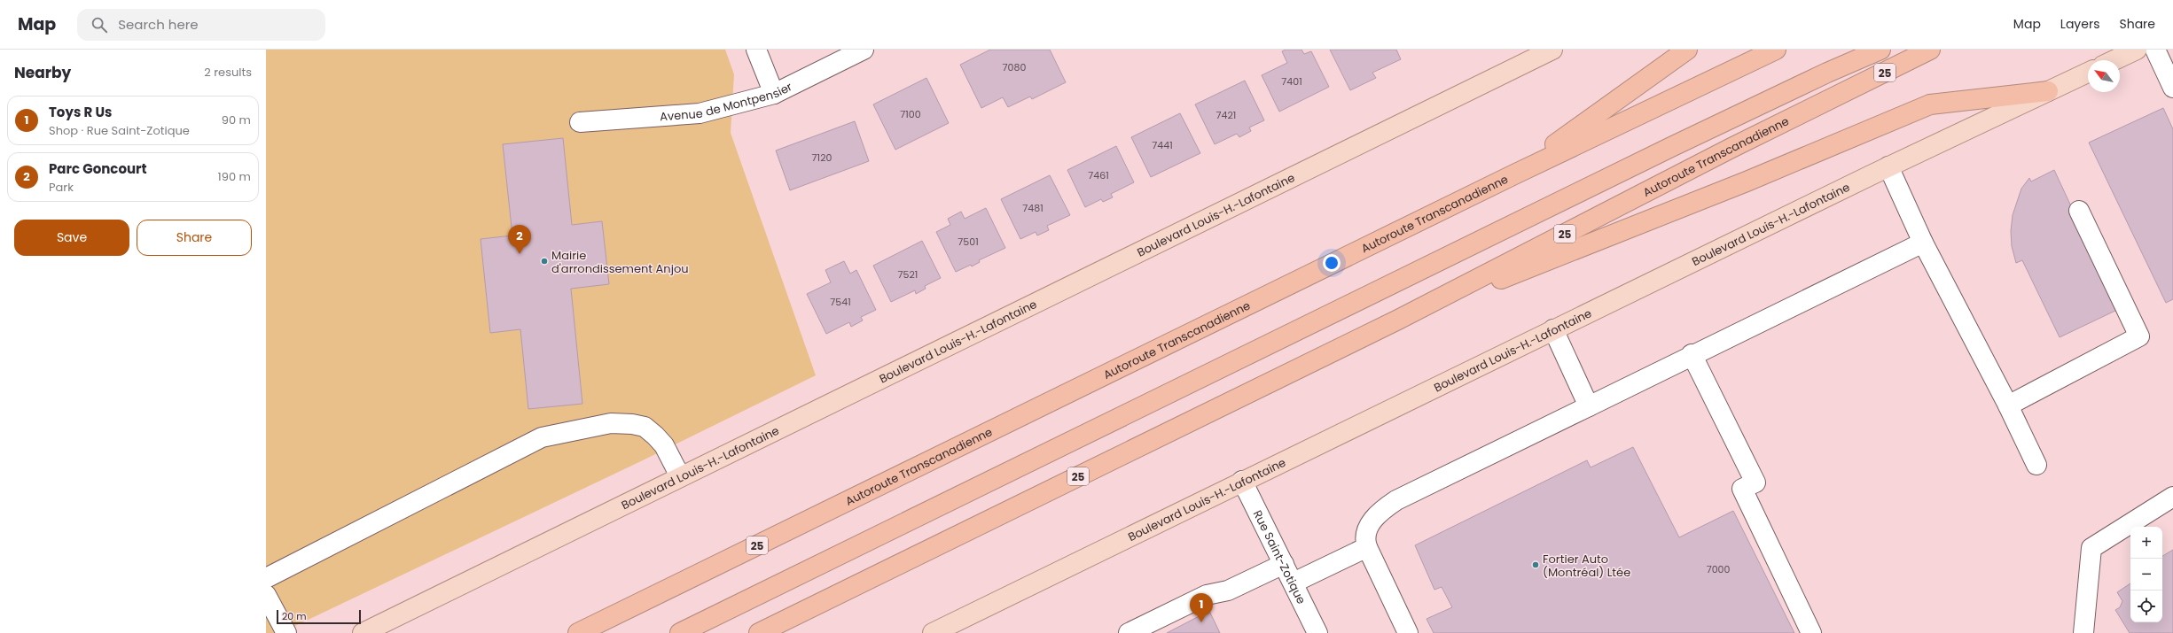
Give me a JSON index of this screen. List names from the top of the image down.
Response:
{
  "streets": {
    "highway": ["25", "Autoroute Transcanadienne"],
    "main road": ["Boulevard Louis-H.-Lafontaine"],
    "street": ["Avenue de Montpensier", "Rue Saint-Zotique"]
  },
  "crossings": [
    ["Boulevard Louis-H.-Lafontaine", "Rue Saint-Zotique"]
  ],
  "places": ["Mairie d'arrondissement Anjou", "Fortier Auto (Montréal) Ltée"],
  "house_numbers": [
    "7080",
    "7401",
    "7100",
    "7421",
    "7441",
    "7120",
    "7461",
    "7481",
    "7501",
    "7521",
    "7541",
    "7000"
  ],
  "scale_bar": "20 m",
  "north": "top left",
  "page": {
    "header": "Map",
    "search": "Search here",
    "nav": ["Map", "Layers", "Share"],
    "heading": ["Nearby", "2 results"],
    "list": [
      {
        "mark": "1",
        "name": "Toys R Us",
        "note": "Shop · Rue Saint-Zotique",
        "value": "90 m"
      },
      {
        "mark": "2",
        "name": "Parc Goncourt",
        "note": "Park",
        "value": "190 m"
      }
    ],
    "buttons": ["Save", "Share"],
    "pins": ["2", "1"],
    "map_buttons": ["+", "−"],
    "scale": "20 m"
  }
}
